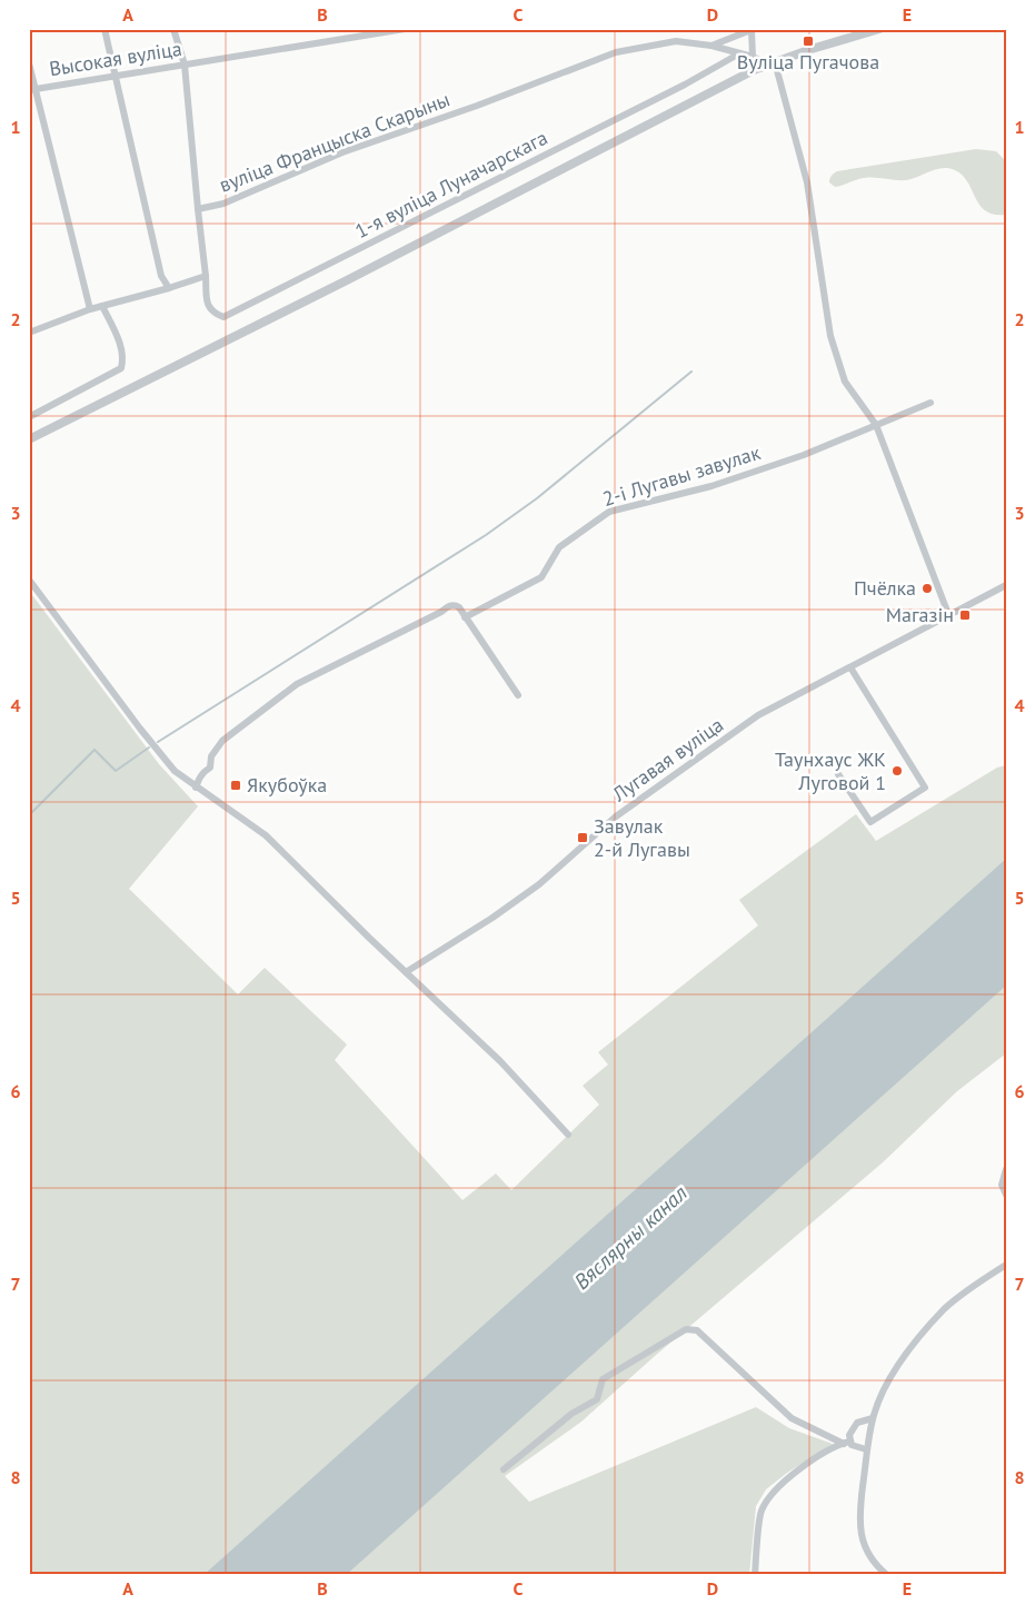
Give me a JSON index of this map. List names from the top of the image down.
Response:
{
  "streets": {
    "street": [
      "Высокая вуліца",
      "вуліца Францыска Скарыны",
      "1-я вуліца Луначарскага",
      "2-і Лугавы завулак",
      "Лугавая вуліца"
    ]
  },
  "crossings": [
    ["вуліца Францыска Скарыны", "1-я вуліца Луначарскага"]
  ],
  "water": ["Вяслярны канал"],
  "places": {
    "transit": [
      "Вуліца Пугачова",
      "Магазін",
      "Якубоўка",
      "Завулак 2-й Лугавы"
    ],
    "other": ["Пчёлка", "Таунхаус ЖК Луговой 1"]
  },
  "grid": {
    "columns": [
      "A",
      "B",
      "C",
      "D",
      "E"
    ],
    "rows": [
      "1",
      "2",
      "3",
      "4",
      "5",
      "6",
      "7",
      "8"
    ]
  }
}
